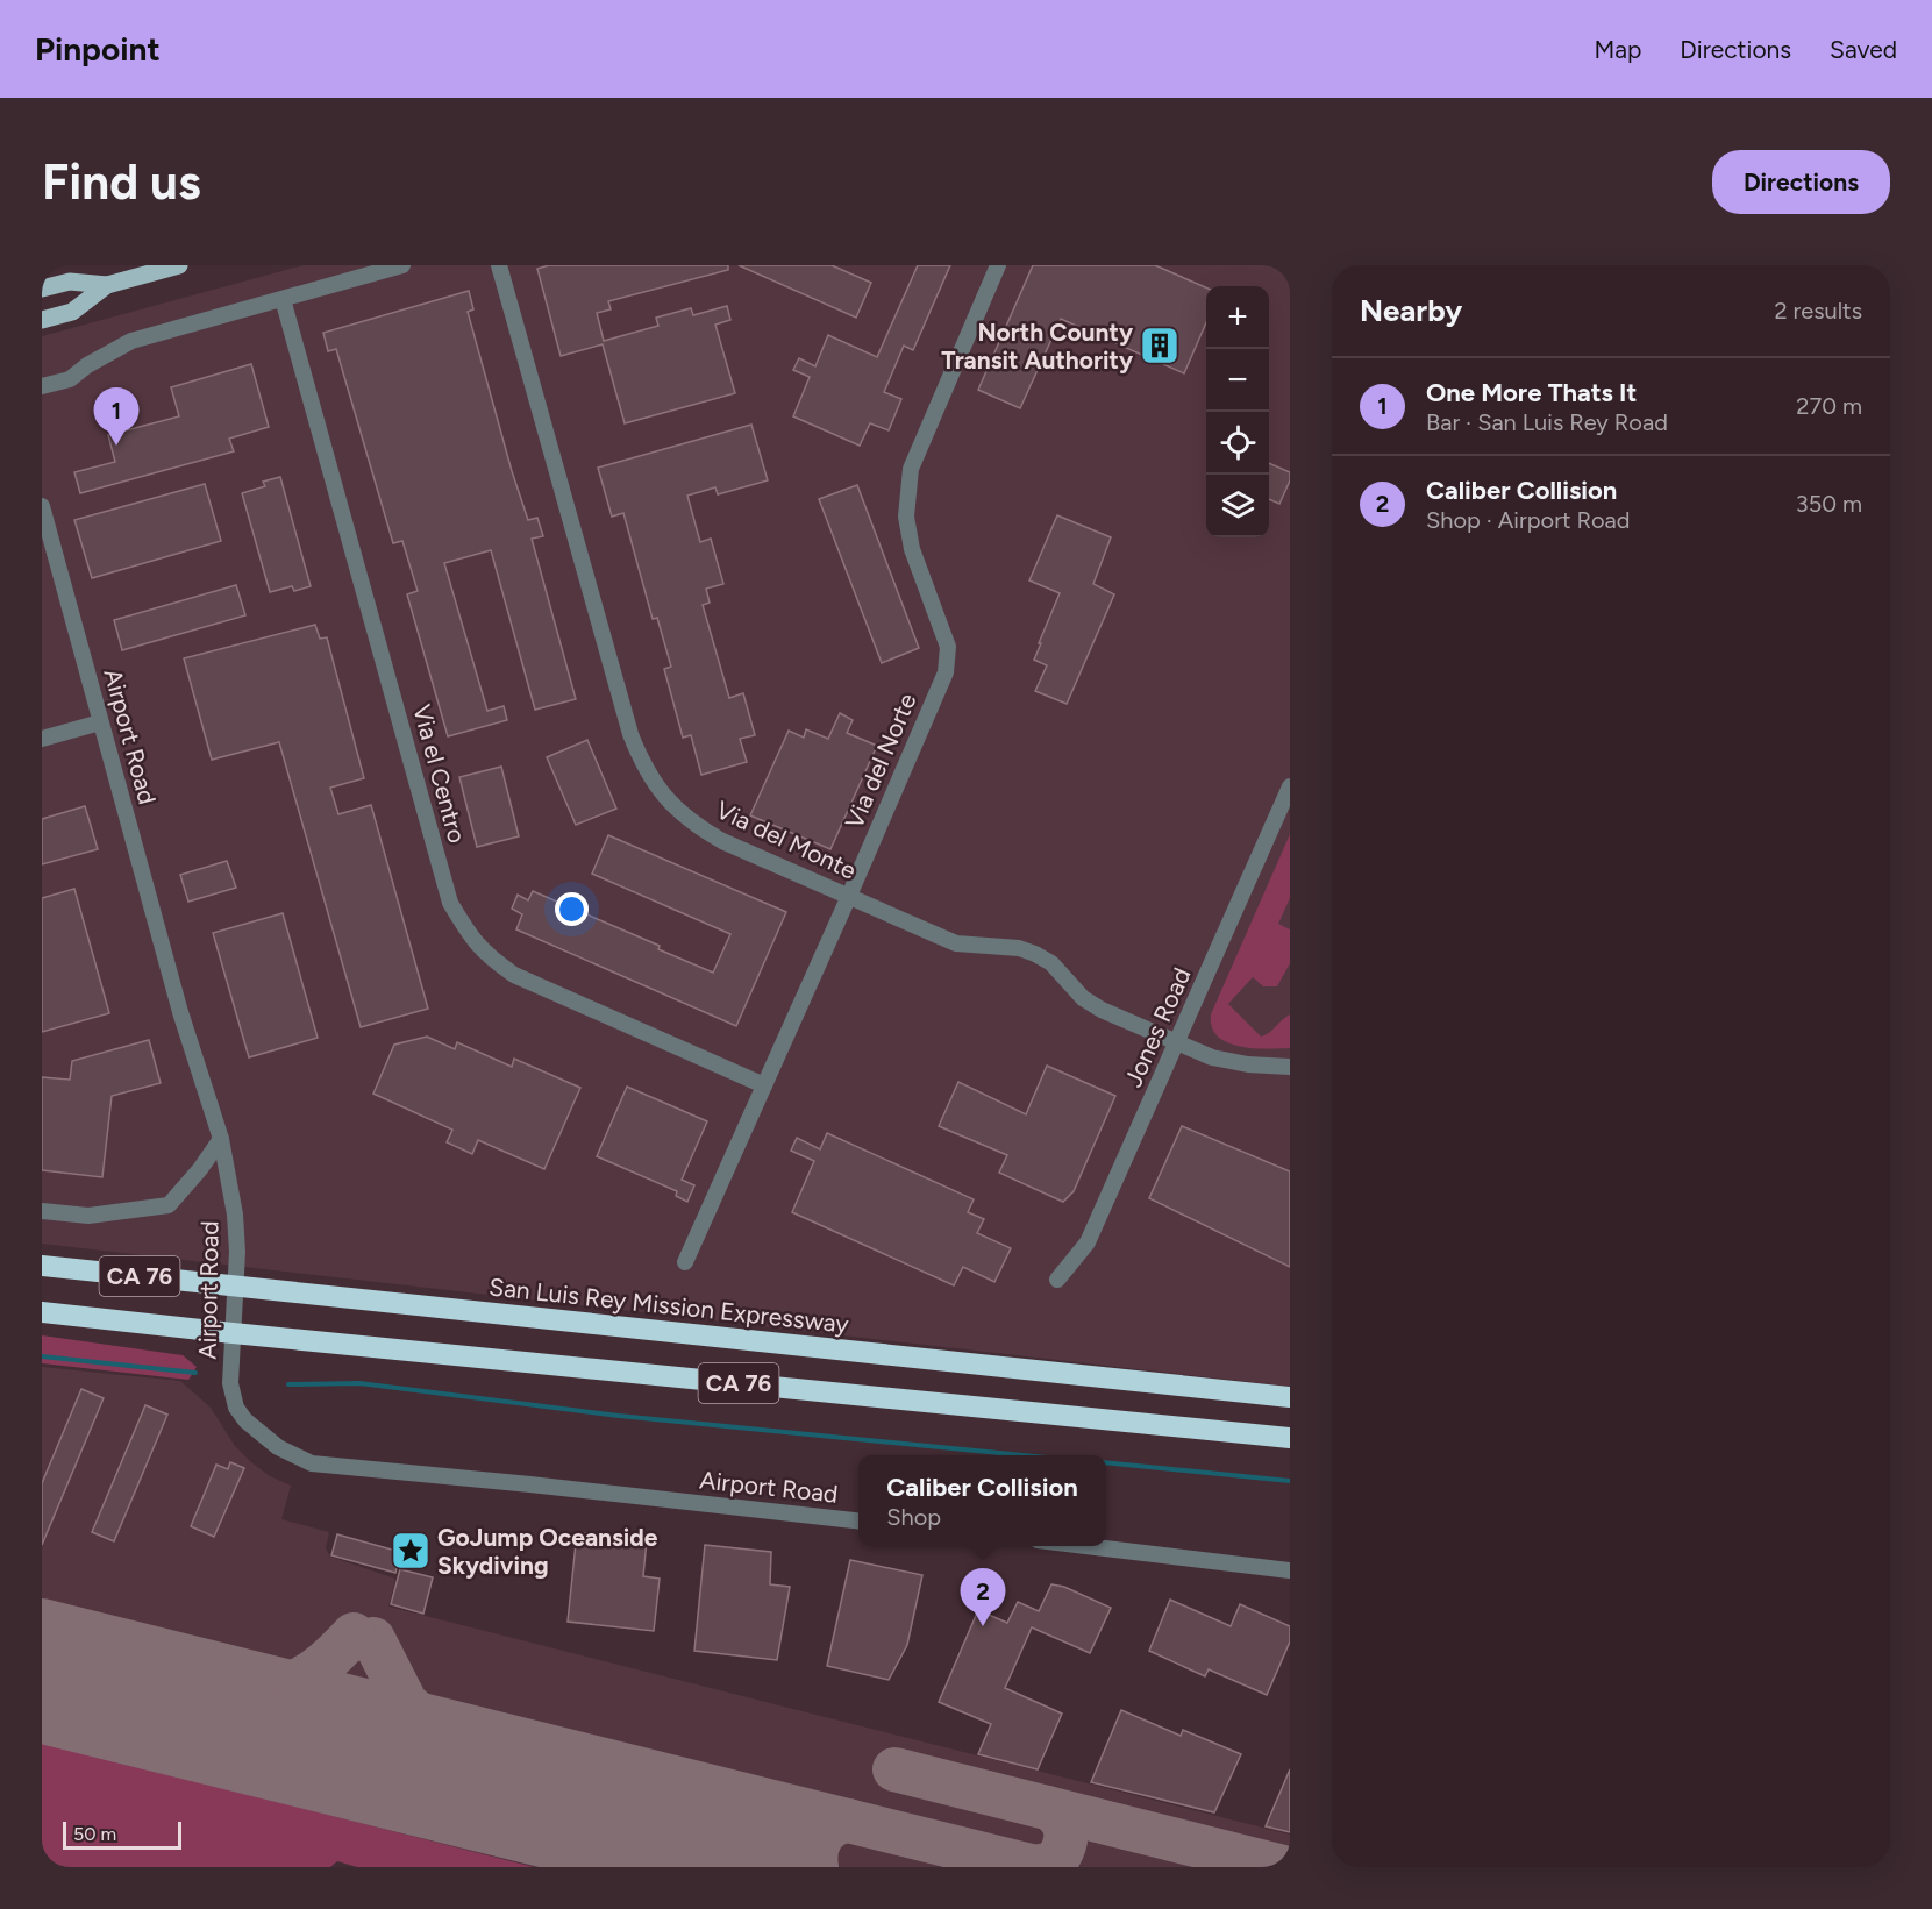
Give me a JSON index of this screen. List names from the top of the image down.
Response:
{
  "streets": {
    "highway": ["CA 76", "San Luis Rey Mission Expressway"],
    "street": [
      "Airport Road",
      "Via del Norte",
      "Via el Centro",
      "Via del Monte",
      "Jones Road"
    ]
  },
  "crossings": [
    ["Airport Road", "CA 76"],
    ["Airport Road", "San Luis Rey Mission Expressway"],
    ["Via del Norte", "Via el Centro"],
    ["Via del Norte", "Via del Monte"],
    ["Via del Monte", "Jones Road"]
  ],
  "places": {
    "building": ["North County Transit Authority"],
    "place": ["GoJump Oceanside Skydiving"]
  },
  "scale_bar": "50 m",
  "page": {
    "header": "Pinpoint",
    "nav": ["Map", "Directions", "Saved"],
    "buttons": "Directions",
    "title": "Find us",
    "heading": ["Nearby", "2 results"],
    "map_buttons": ["+", "−"],
    "list": [
      {
        "mark": "1",
        "name": "One More Thats It",
        "note": "Bar · San Luis Rey Road",
        "value": "270 m"
      },
      {
        "mark": "2",
        "name": "Caliber Collision",
        "note": "Shop · Airport Road",
        "value": "350 m"
      }
    ],
    "pins": ["1", "2"],
    "popup": ["Caliber Collision", "Shop"],
    "scale": "50 m"
  }
}
